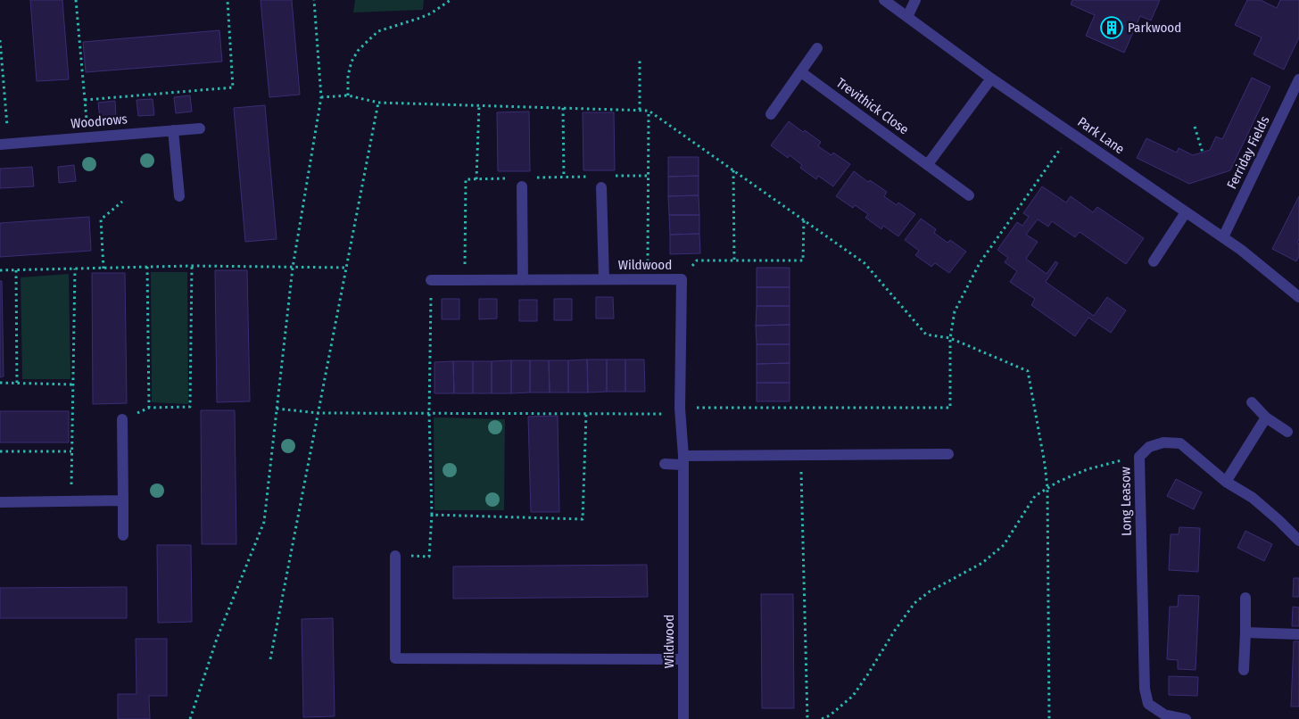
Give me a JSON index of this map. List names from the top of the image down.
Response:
{
  "streets": {
    "street": [
      "Trevithick Close",
      "Woodrows",
      "Park Lane",
      "Ferriday Fields",
      "Wildwood",
      "Long Leasow"
    ]
  },
  "crossings": [
    ["Park Lane", "Ferriday Fields"]
  ],
  "places": {
    "building": ["Parkwood"]
  }
}
